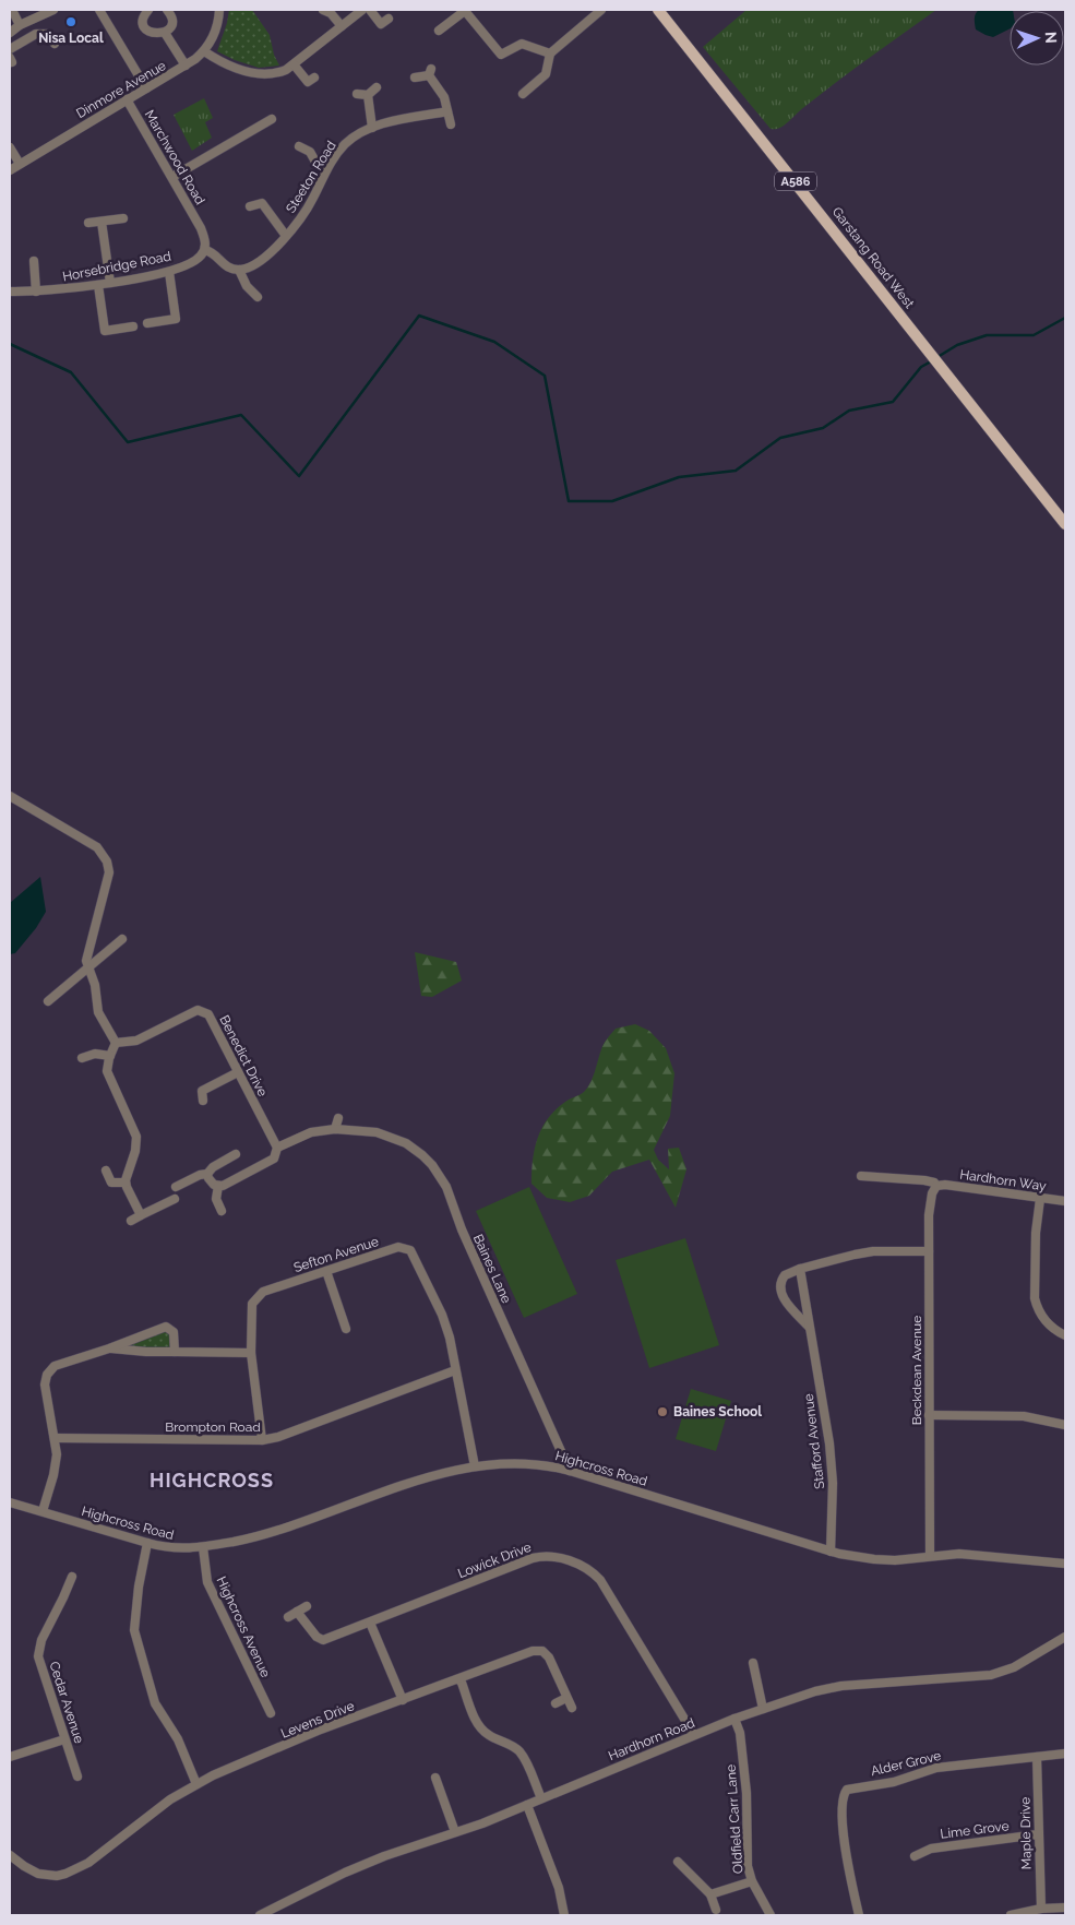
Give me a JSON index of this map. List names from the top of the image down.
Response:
{
  "streets": {
    "main road": ["A586", "Garstang Road West"],
    "street": [
      "Dinmore Avenue",
      "Marchwood Road",
      "Steeton Road",
      "Horsebridge Road",
      "Benedict Drive",
      "Hardhorn Way",
      "Sefton Avenue",
      "Baines Lane",
      "Beckdean Avenue",
      "Brompton Road",
      "Stafford Avenue",
      "Highcross Road",
      "Lowick Drive",
      "Highcross Avenue",
      "Cedar Avenue",
      "Levens Drive",
      "Hardhorn Road",
      "Alder Grove",
      "Oldfield Carr Lane",
      "Lime Grove",
      "Maple Drive"
    ]
  },
  "crossings": [
    ["Dinmore Avenue", "Marchwood Road"],
    ["Marchwood Road", "Horsebridge Road"],
    ["Benedict Drive", "Baines Lane"],
    ["Hardhorn Way", "Beckdean Avenue"],
    ["Sefton Avenue", "Brompton Road"],
    ["Sefton Avenue", "Highcross Road"],
    ["Baines Lane", "Highcross Road"],
    ["Beckdean Avenue", "Highcross Road"],
    ["Stafford Avenue", "Highcross Road"],
    ["Highcross Road", "Highcross Avenue"],
    ["Lowick Drive", "Hardhorn Road"],
    ["Hardhorn Road", "Oldfield Carr Lane"],
    ["Alder Grove", "Maple Drive"],
    ["Lime Grove", "Maple Drive"]
  ],
  "districts": ["HIGHCROSS"],
  "places": ["Nisa Local", "Baines School"],
  "north": "right"
}
